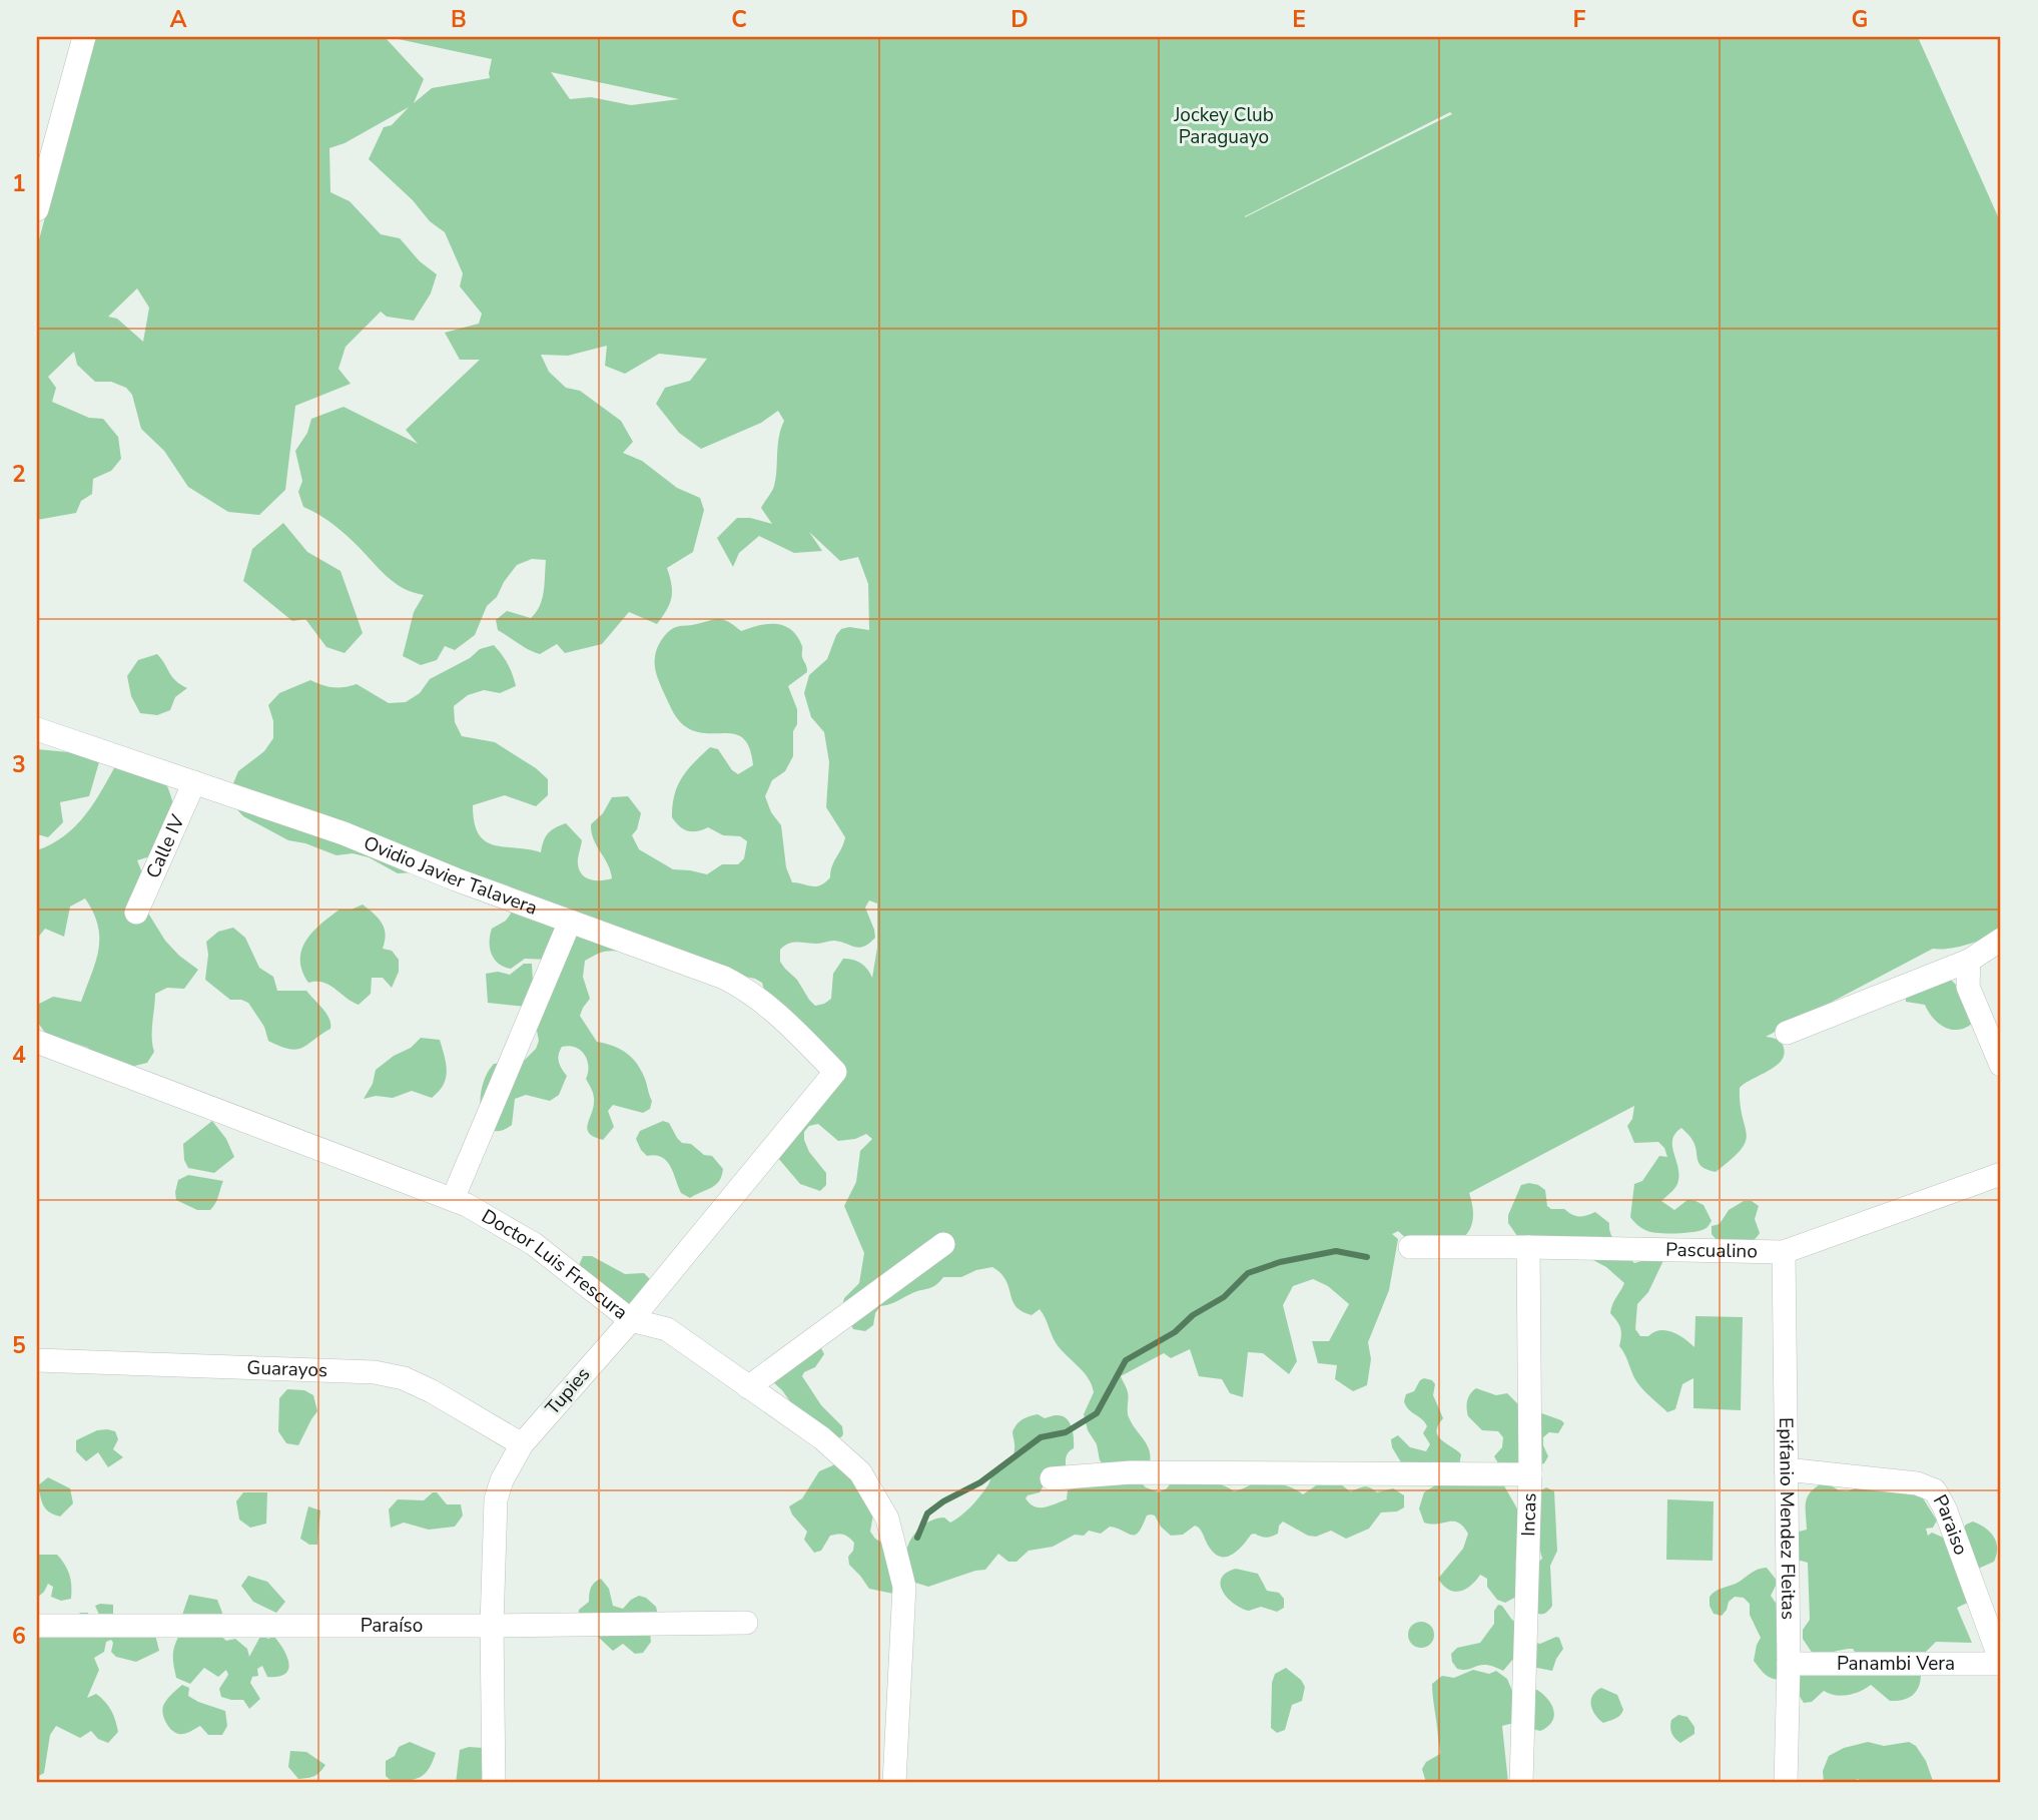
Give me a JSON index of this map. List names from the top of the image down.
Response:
{
  "streets": {
    "street": [
      "Calle IV",
      "Ovidio Javier Talavera",
      "Pascualino",
      "Doctor Luis Frescura",
      "Guarayos",
      "Tupies",
      "Incas",
      "Epifanio Mendez Fleitas",
      "Paraiso",
      "Paraíso",
      "Panambi Vera"
    ]
  },
  "crossings": [
    ["Calle IV", "Ovidio Javier Talavera"],
    ["Ovidio Javier Talavera", "Tupies"],
    ["Pascualino", "Incas"],
    ["Pascualino", "Epifanio Mendez Fleitas"],
    ["Doctor Luis Frescura", "Tupies"],
    ["Guarayos", "Tupies"],
    ["Tupies", "Paraíso"],
    ["Epifanio Mendez Fleitas", "Paraiso"],
    ["Epifanio Mendez Fleitas", "Panambi Vera"],
    ["Paraiso", "Panambi Vera"]
  ],
  "parks": ["Jockey Club Paraguayo"],
  "grid": {
    "columns": [
      "A",
      "B",
      "C",
      "D",
      "E",
      "F",
      "G"
    ],
    "rows": [
      "1",
      "2",
      "3",
      "4",
      "5",
      "6"
    ]
  }
}
